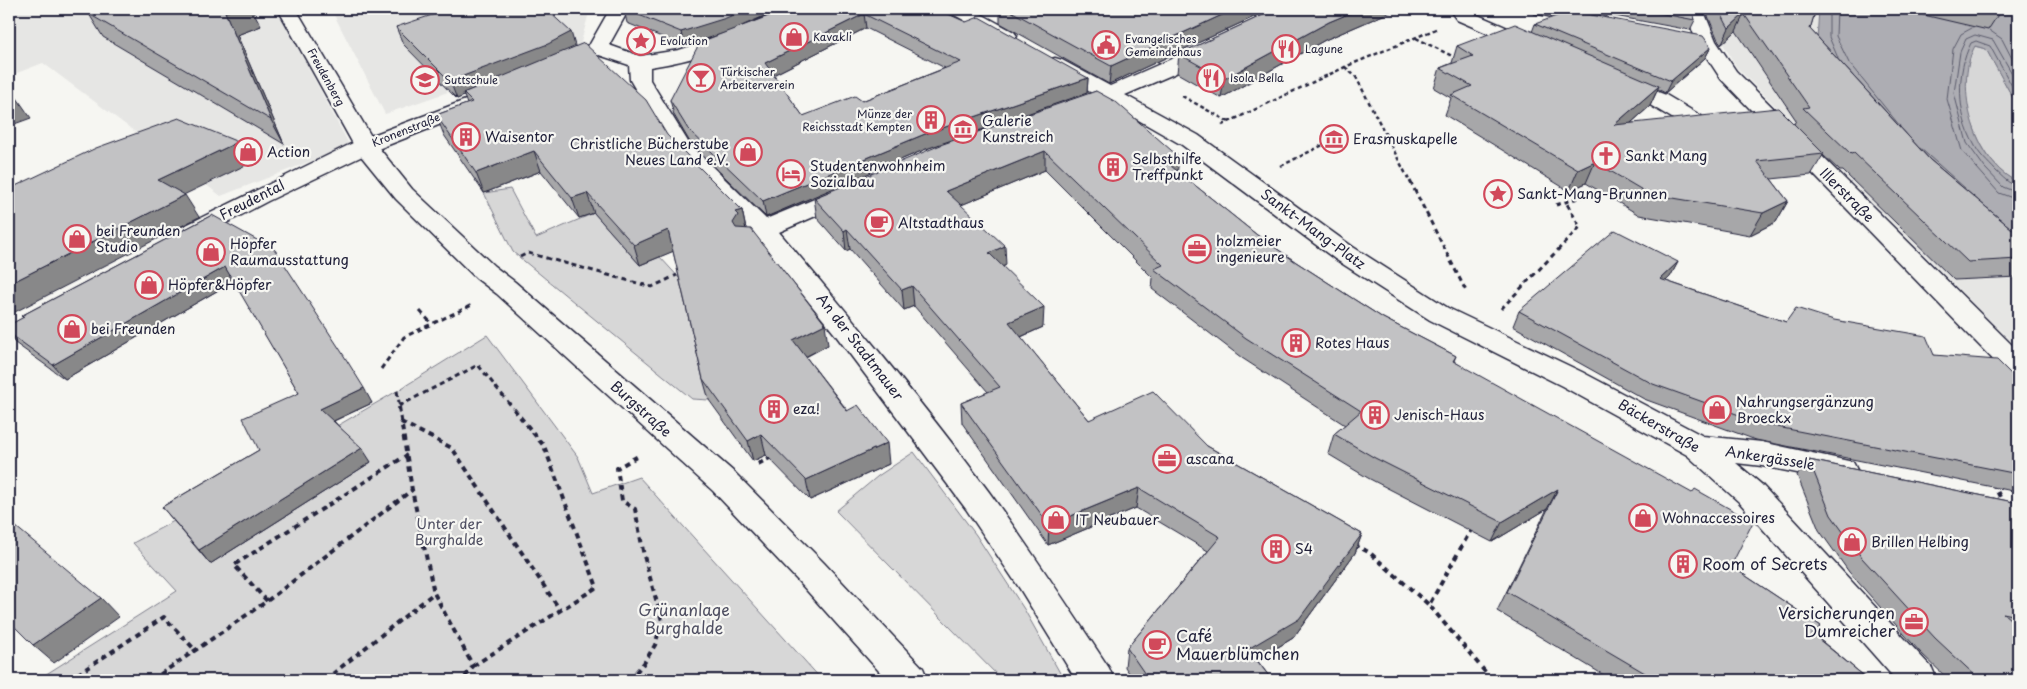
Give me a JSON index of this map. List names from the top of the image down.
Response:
{
  "streets": {
    "street": [
      "Freudenberg",
      "Kronenstraße",
      "Illerstraße",
      "Freudental",
      "Sankt-Mang-Platz",
      "An der Stadtmauer",
      "Burgstraße",
      "Bäckerstraße",
      "Ankergässele"
    ]
  },
  "crossings": [
    ["Freudenberg", "Kronenstraße"],
    ["Freudenberg", "Freudental"],
    ["Freudenberg", "Burgstraße"],
    ["Kronenstraße", "Freudental"],
    ["Kronenstraße", "Burgstraße"],
    ["Freudental", "Burgstraße"],
    ["Sankt-Mang-Platz", "Bäckerstraße"],
    ["Bäckerstraße", "Ankergässele"]
  ],
  "parks": ["Unter der Burghalde", "Grünanlage Burghalde"],
  "places": {
    "shop": [
      "Kavakli",
      "Action",
      "Christliche Bücherstube Neues Land e.V.",
      "bei Freunden Studio",
      "Höpfer Raumausstattung",
      "Höpfer&Höpfer",
      "bei Freunden",
      "Nahrungsergänzung Broeckx",
      "Wohnaccessoires",
      "IT Neubauer",
      "Brillen Helbing"
    ],
    "place": ["Evolution", "Sankt-Mang-Brunnen"],
    "public building": ["Evangelisches Gemeindehaus"],
    "restaurant": ["Lagune", "Isola Bella"],
    "bar": ["Türkischer Arbeiterverein"],
    "school or university": ["Suttschule"],
    "building": [
      "Münze der Reichsstadt Kempten",
      "Waisentor",
      "Selbsthilfe Treffpunkt",
      "Rotes Haus",
      "eza!",
      "Jenisch-Haus",
      "S4",
      "Room of Secrets"
    ],
    "museum": ["Galerie Kunstreich", "Erasmuskapelle"],
    "church": ["Sankt Mang"],
    "hotel": ["Studentenwohnheim Sozialbau"],
    "cafe": ["Altstadthaus", "Café Mauerblümchen"],
    "office": ["holzmeier ingenieure", "ascana", "Versicherungen Dumreicher"]
  }
}
